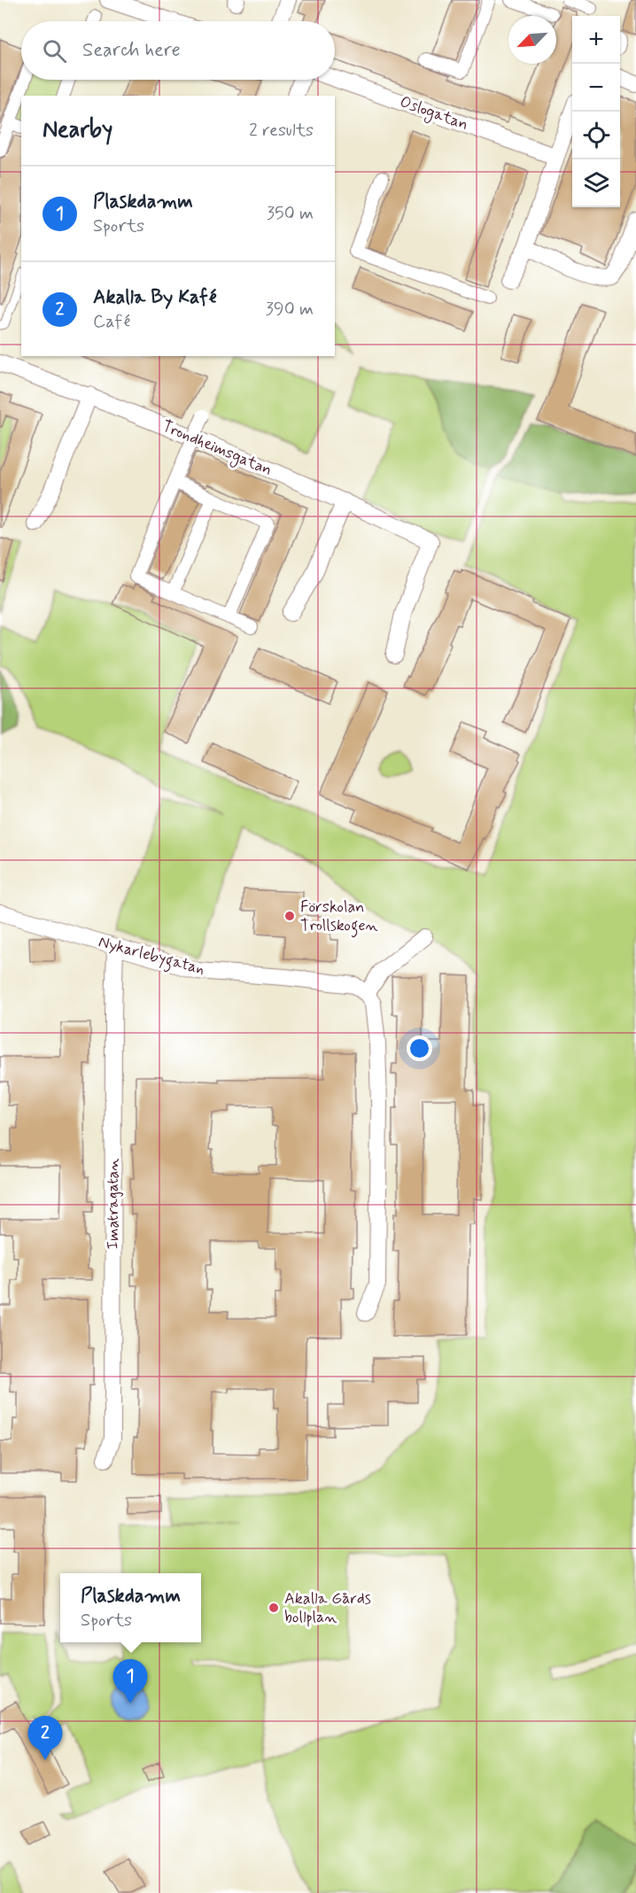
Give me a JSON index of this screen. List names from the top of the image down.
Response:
{
  "streets": {
    "street": [
      "Oslogatan",
      "Trondheimsgatan",
      "Nykarlebygatan",
      "Imatragatan"
    ]
  },
  "crossings": [
    ["Nykarlebygatan", "Imatragatan"]
  ],
  "places": ["Förskolan Trollskogen", "Akalla Gårds bollplan"],
  "north": "bottom left",
  "page": {
    "map_buttons": ["+", "−"],
    "search": "Search here",
    "heading": ["Nearby", "2 results"],
    "list": [
      {
        "mark": "1",
        "name": "Plaskdamm",
        "note": "Sports",
        "value": "350 m"
      },
      {
        "mark": "2",
        "name": "Akalla By Kafé",
        "note": "Café",
        "value": "390 m"
      }
    ],
    "popup": ["Plaskdamm", "Sports"],
    "pins": ["1", "2"]
  }
}
